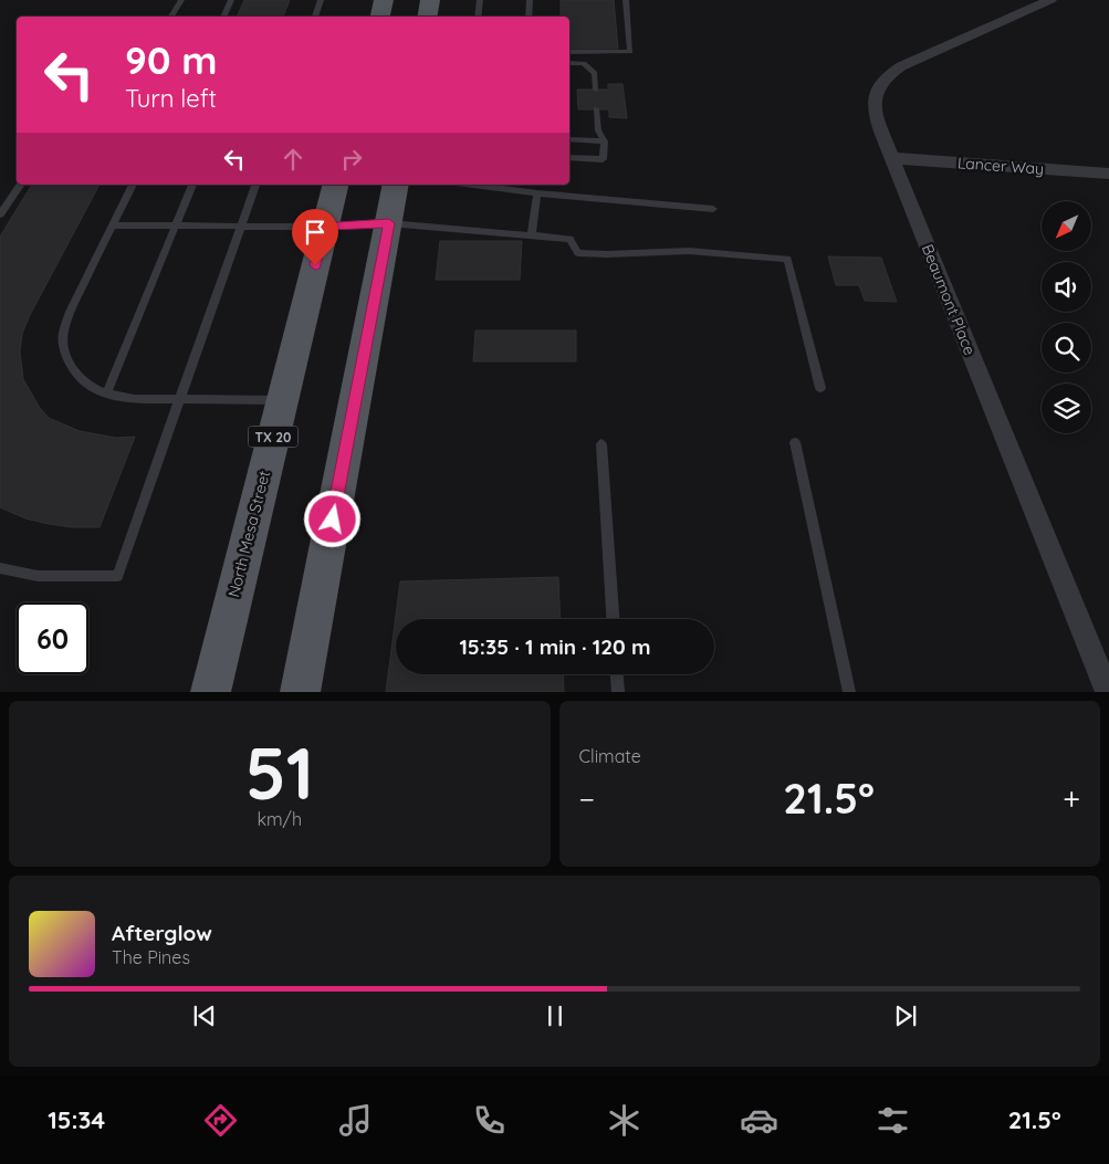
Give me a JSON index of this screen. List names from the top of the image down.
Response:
{
  "streets": {
    "main road": ["TX 20", "North Mesa Street"],
    "street": ["Lancer Way", "Beaumont Place"]
  },
  "crossings": [
    ["Lancer Way", "Beaumont Place"]
  ],
  "north": "bottom left",
  "page": {
    "turn": ["90 m", "Turn left"],
    "limit": "60",
    "trip": "15:35 · 1 min · 120 m",
    "tile": [
      ["51", "km/h"],
      "Climate"
    ],
    "heat": ["−", "21.5°", "+"],
    "song": ["Afterglow", "The Pines"],
    "tabs": ["15:34", "21.5°"]
  }
}
